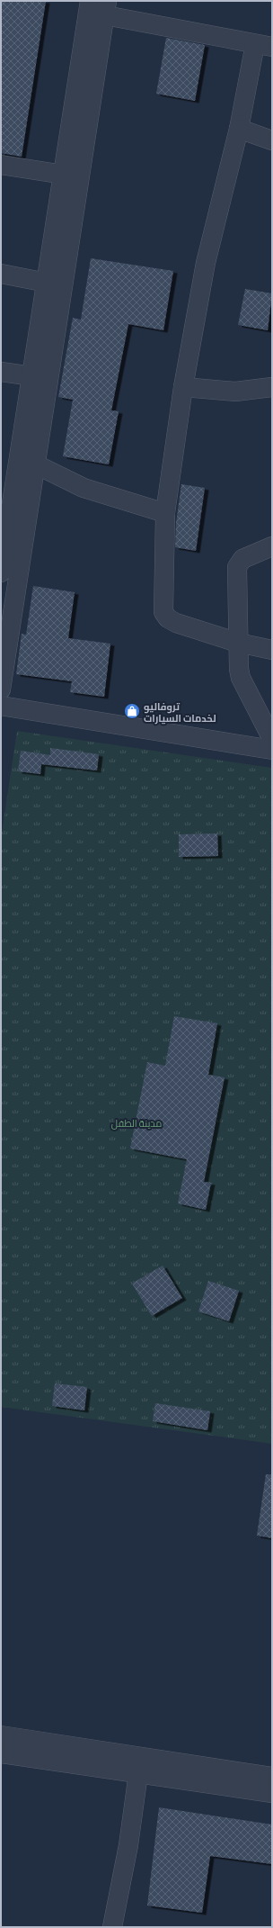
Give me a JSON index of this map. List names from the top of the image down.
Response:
{
  "parks": ["مدينة الطفل"],
  "places": {
    "shop": ["تروفاليو لخدمات السيارات"]
  }
}
